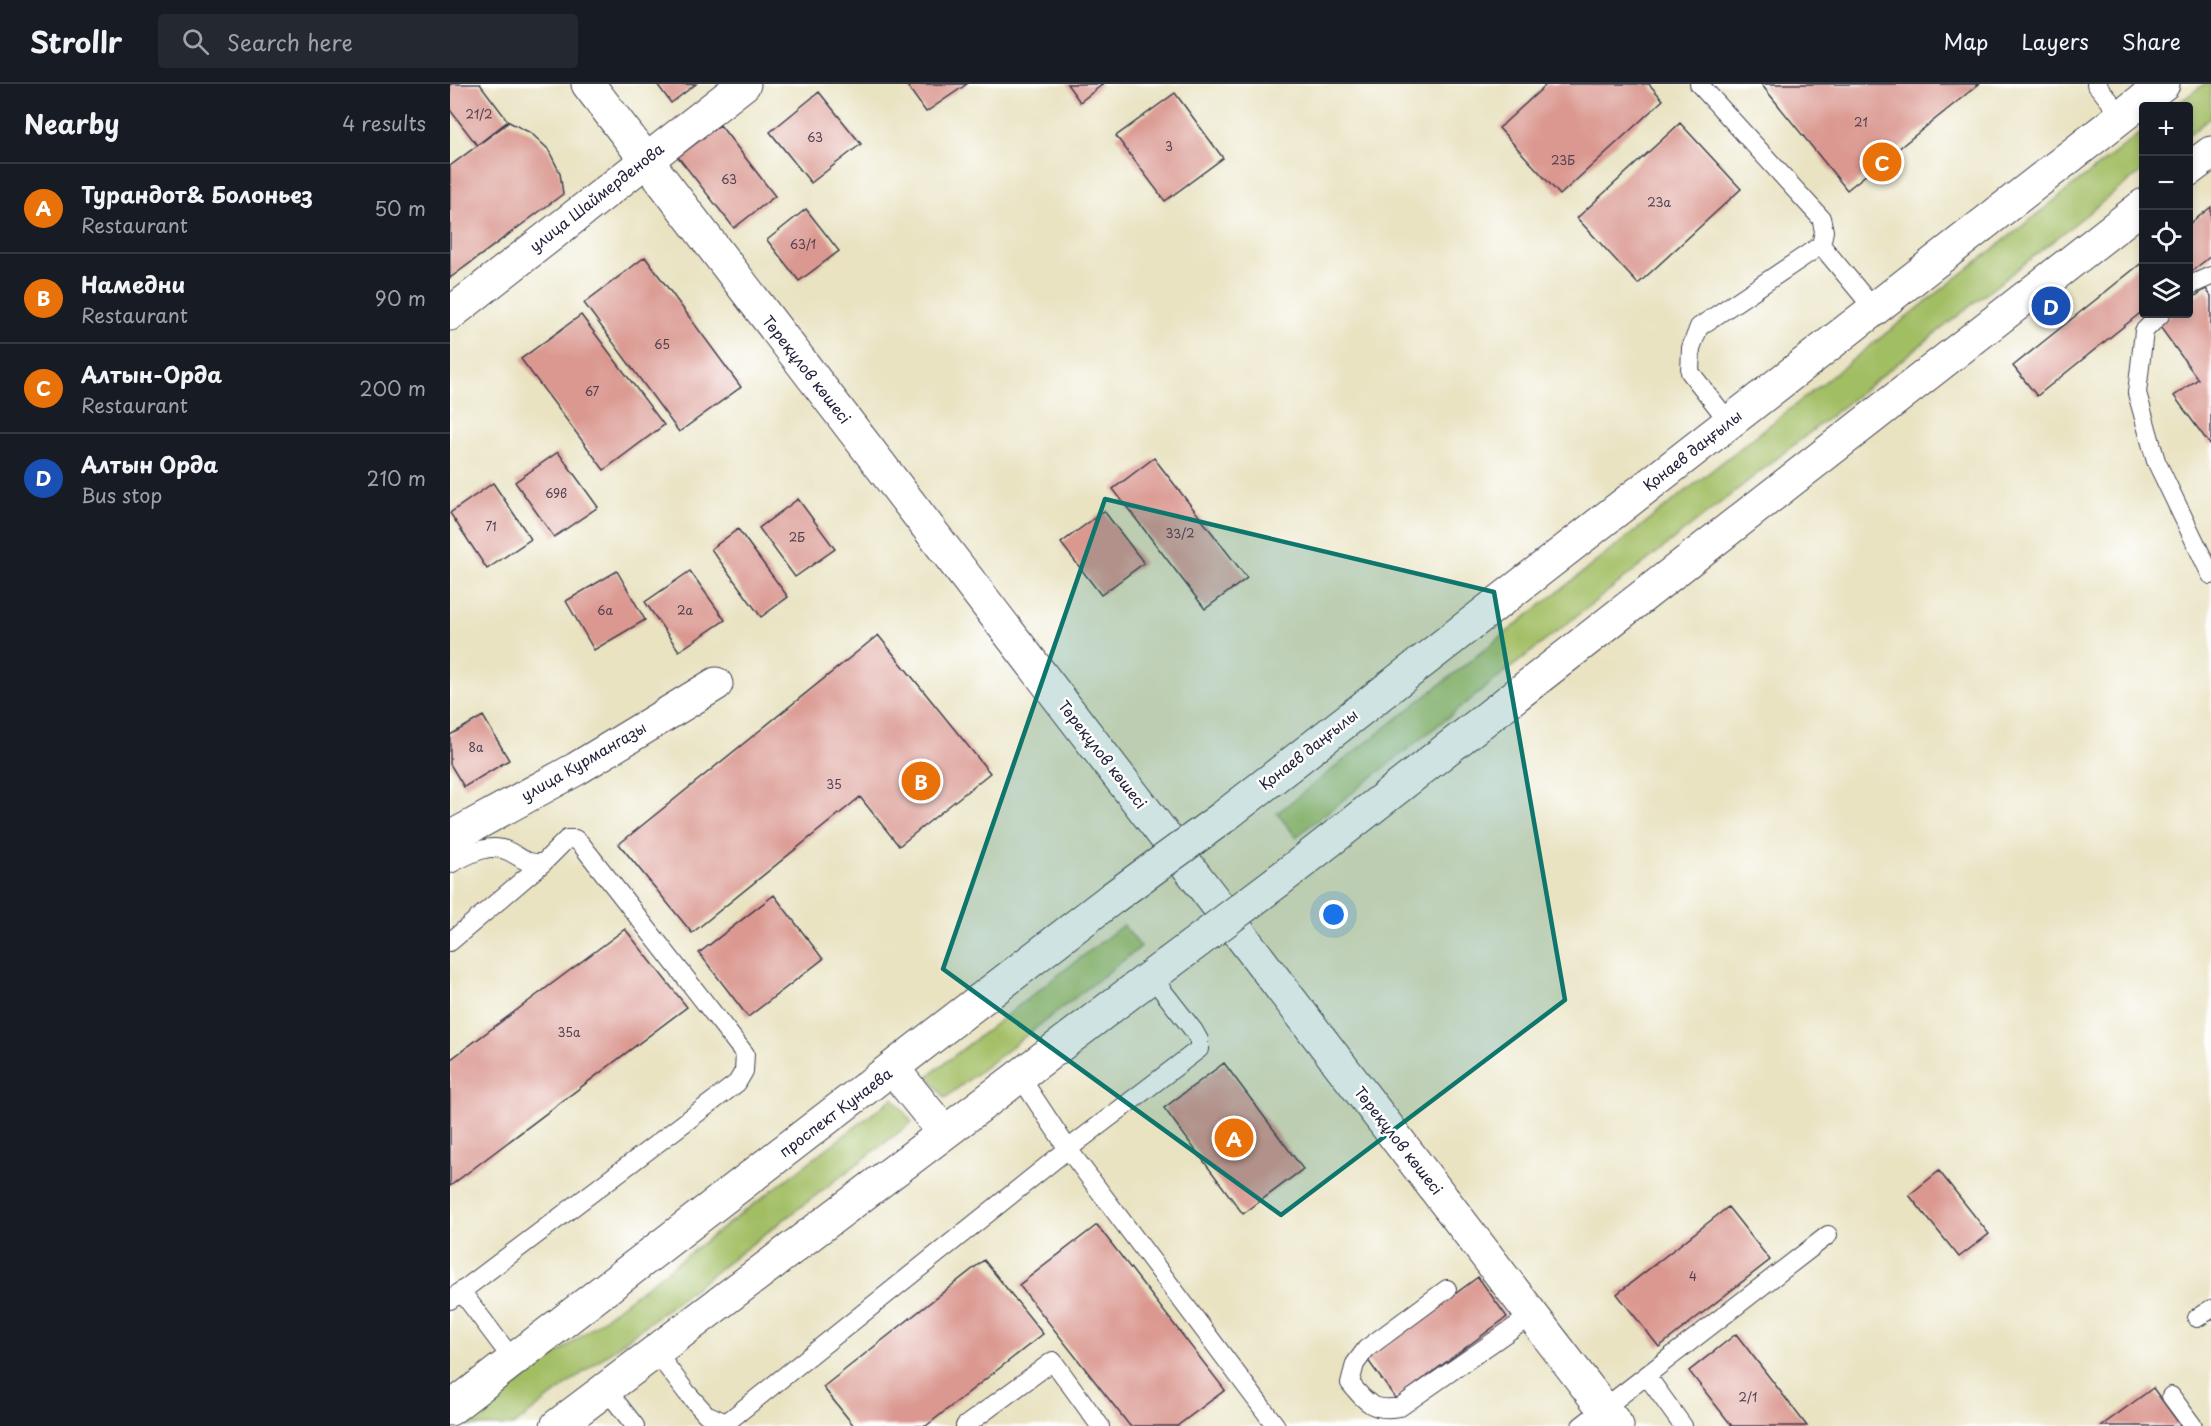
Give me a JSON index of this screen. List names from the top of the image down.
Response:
{
  "streets": {
    "main road": [
      "улица Шаймерденова",
      "Төреқұлов көшесі",
      "Қонаев даңғылы",
      "улица Курмангазы",
      "проспект Кунаева"
    ]
  },
  "crossings": [
    ["улица Шаймерденова", "Төреқұлов көшесі"],
    ["Қонаев даңғылы", "проспект Кунаева"]
  ],
  "house_numbers": [
    "21/2",
    "21",
    "63",
    "3",
    "23Б",
    "63",
    "23а",
    "63/1",
    "65",
    "67",
    "69в",
    "71",
    "33/2",
    "2Б",
    "6а",
    "2а",
    "8а",
    "35",
    "35а",
    "4",
    "2/1"
  ],
  "page": {
    "header": "Strollr",
    "search": "Search here",
    "nav": ["Map", "Layers", "Share"],
    "heading": ["Nearby", "4 results"],
    "map_buttons": ["+", "−"],
    "pins": [
      "C",
      "D",
      "B",
      "A"
    ],
    "list": [
      {
        "mark": "A",
        "name": "Турандот& Болоньез",
        "note": "Restaurant",
        "value": "50 m"
      },
      {
        "mark": "B",
        "name": "Намедни",
        "note": "Restaurant",
        "value": "90 m"
      },
      {
        "mark": "C",
        "name": "Алтын-Орда",
        "note": "Restaurant",
        "value": "200 m"
      },
      {
        "mark": "D",
        "name": "Алтын Орда",
        "note": "Bus stop",
        "value": "210 m"
      }
    ]
  }
}
